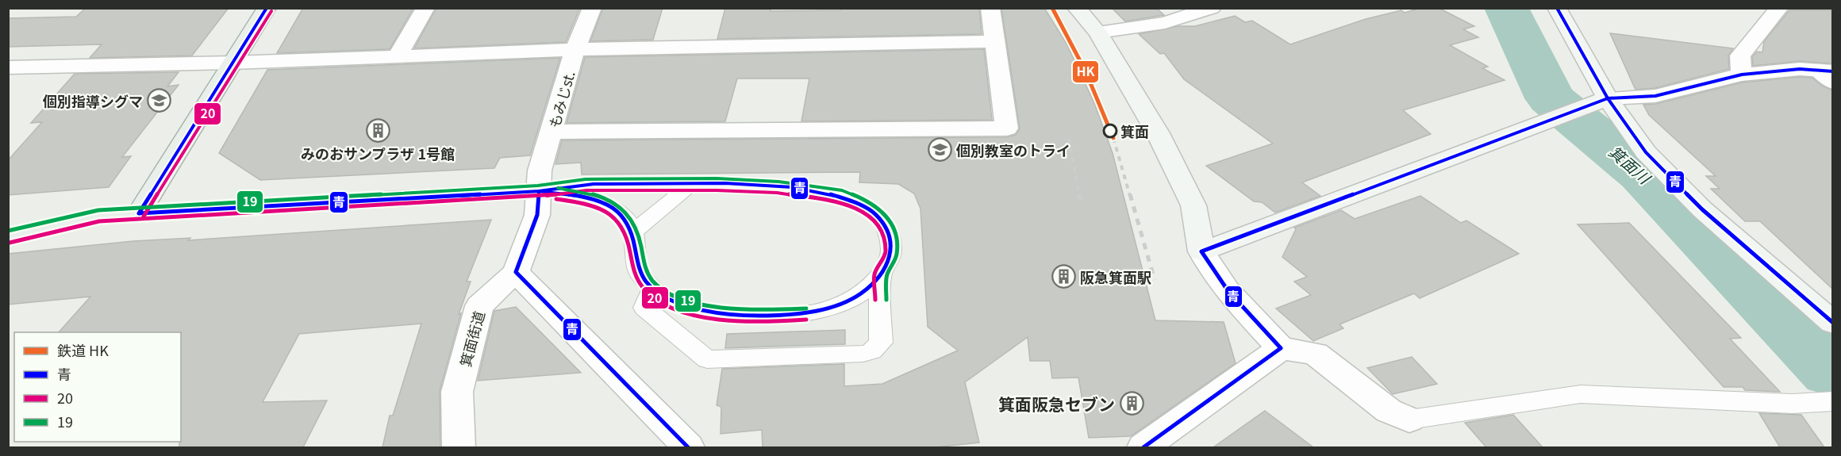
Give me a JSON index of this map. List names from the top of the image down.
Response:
{
  "streets": {
    "street": ["もみじst.", "箕面街道"]
  },
  "crossings": [
    ["もみじst.", "箕面街道"]
  ],
  "water": ["箕面川"],
  "places": {
    "school or university": ["個別指導シグマ", "個別教室のトライ"],
    "building": ["みのおサンプラザ 1号館", "阪急箕面駅", "箕面阪急セブン"],
    "other": ["箕面"]
  },
  "lines": [
    "rail line HK",
    "transit line 青",
    "transit line 20",
    "transit line 19"
  ],
  "legend": [
    "鉄道 HK",
    "青",
    "20",
    "19"
  ]
}
